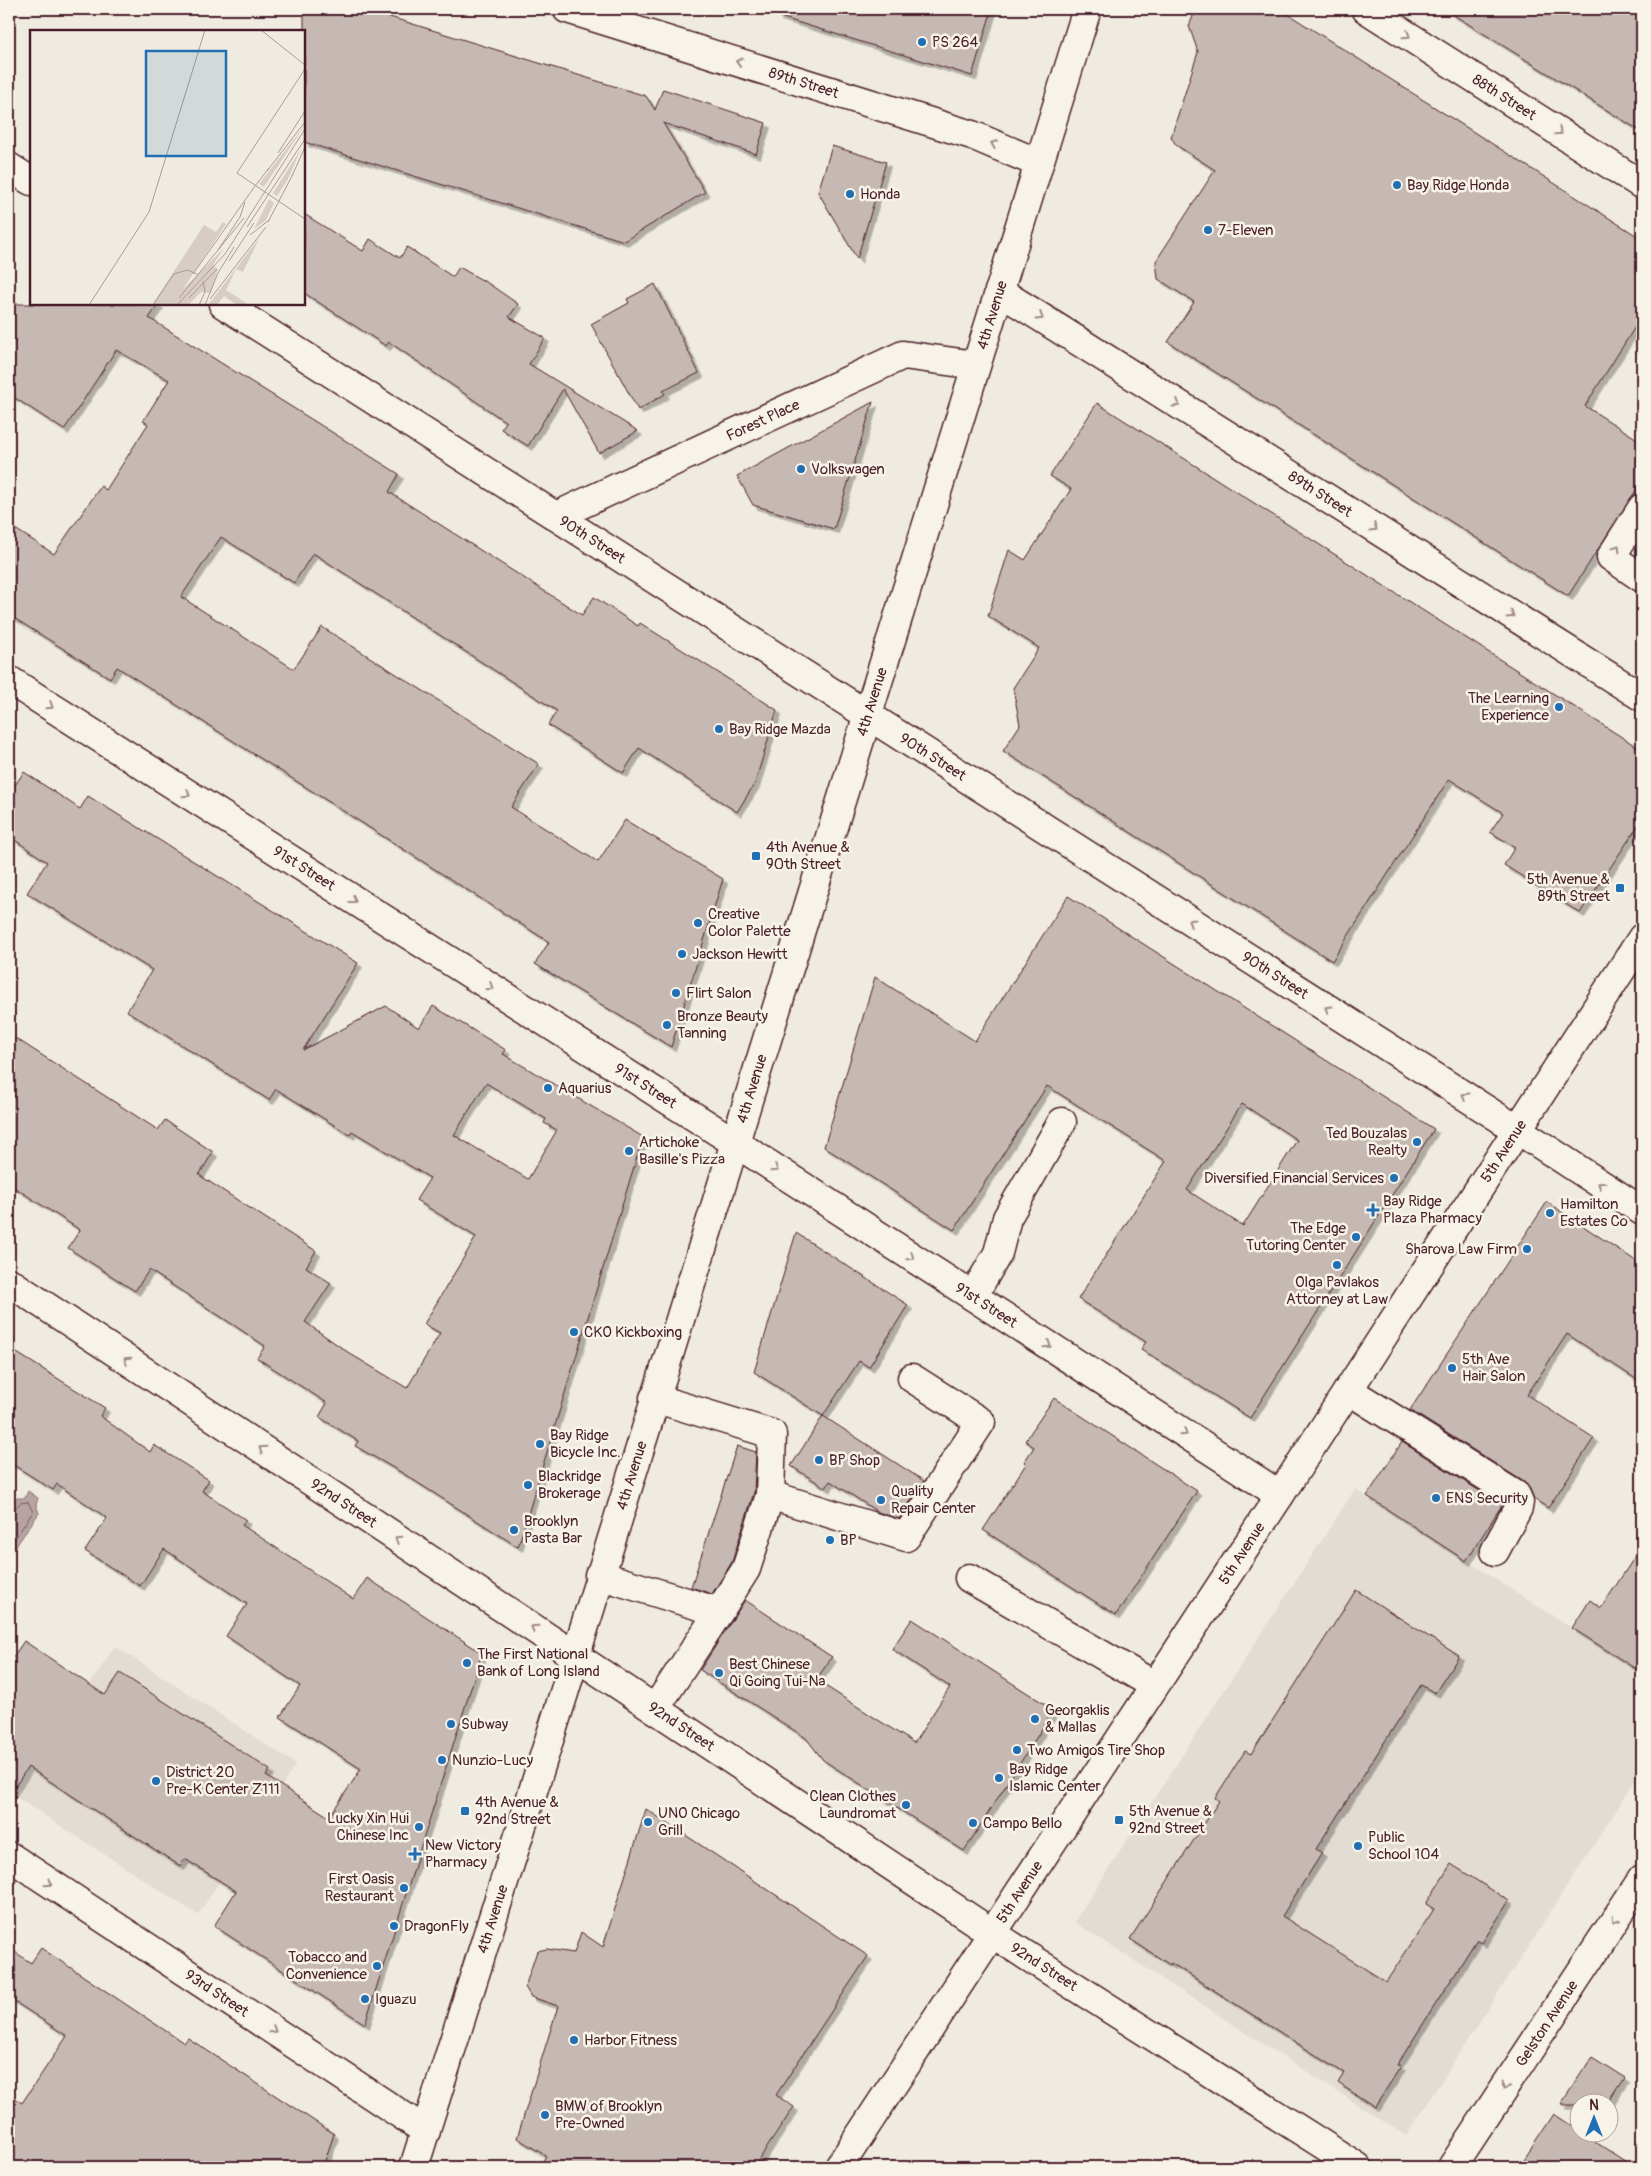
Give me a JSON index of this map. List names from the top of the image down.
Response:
{
  "streets": {
    "street": [
      "89th Street",
      "88th Street",
      "4th Avenue",
      "Forest Place",
      "90th Street",
      "91st Street",
      "5th Avenue",
      "92nd Street",
      "93rd Street",
      "Gelston Avenue"
    ]
  },
  "crossings": [
    ["89th Street", "4th Avenue"],
    ["4th Avenue", "Forest Place"],
    ["4th Avenue", "90th Street"],
    ["4th Avenue", "91st Street"],
    ["4th Avenue", "92nd Street"],
    ["4th Avenue", "93rd Street"],
    ["Forest Place", "90th Street"],
    ["90th Street", "5th Avenue"],
    ["91st Street", "5th Avenue"],
    ["5th Avenue", "92nd Street"]
  ],
  "one_way": [
    "88th Street",
    "90th Street",
    "91st Street",
    "92nd Street",
    "93rd Street",
    "Gelston Avenue"
  ],
  "places": {
    "other": [
      "PS 264",
      "Bay Ridge Honda",
      "Honda",
      "7-Eleven",
      "Volkswagen",
      "The Learning Experience",
      "Bay Ridge Mazda",
      "Creative Color Palette",
      "Jackson Hewitt",
      "Flirt Salon",
      "Bronze Beauty Tanning",
      "Aquarius",
      "Ted Bouzalas Realty",
      "Artichoke Basille's Pizza",
      "Diversified Financial Services",
      "Hamilton Estates Co",
      "The Edge Tutoring Center",
      "Sharova Law Firm",
      "Olga Pavlakos Attorney at Law",
      "CKO Kickboxing",
      "5th Ave Hair Salon",
      "Bay Ridge Bicycle Inc.",
      "BP Shop",
      "Blackridge Brokerage",
      "ENS Security",
      "Quality Repair Center",
      "Brooklyn Pasta Bar",
      "BP",
      "The First National Bank of Long Island",
      "Best Chinese Qi Going Tui-Na",
      "Georgaklis & Mallas",
      "Subway",
      "Two Amigos Tire Shop",
      "Nunzio-Lucy",
      "Bay Ridge Islamic Center",
      "District 20 Pre-K Center Z111",
      "Clean Clothes Laundromat",
      "UNO Chicago Grill",
      "Campo Bello",
      "Lucky Xin Hui Chinese Inc",
      "Public School 104",
      "First Oasis Restaurant",
      "DragonFly",
      "Tobacco and Convenience",
      "Iguazu",
      "Harbor Fitness",
      "BMW of Brooklyn Pre-Owned"
    ],
    "transit": [
      "4th Avenue & 90th Street",
      "5th Avenue & 89th Street",
      "4th Avenue & 92nd Street",
      "5th Avenue & 92nd Street"
    ],
    "health": ["Bay Ridge Plaza Pharmacy", "New Victory Pharmacy"]
  },
  "north": "top"
}
